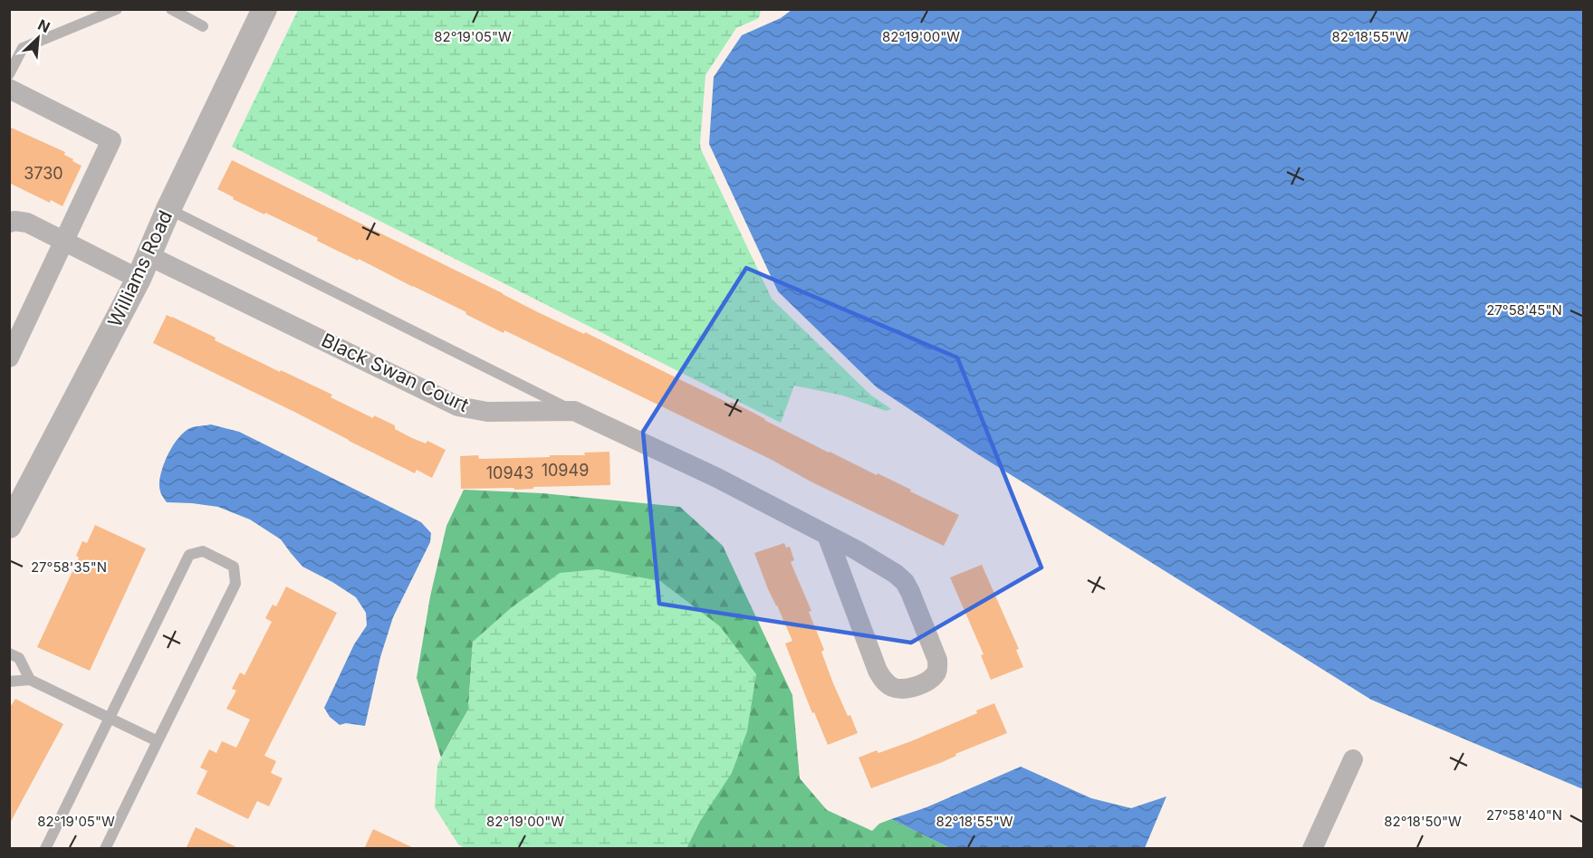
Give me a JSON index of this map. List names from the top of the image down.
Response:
{
  "streets": {
    "street": ["Williams Road", "Black Swan Court"]
  },
  "crossings": [
    ["Williams Road", "Black Swan Court"]
  ],
  "house_numbers": ["3730", "10949", "10943"],
  "north": "top right",
  "coordinates": [
    "82°19'05\"W",
    "82°19'00\"W",
    "82°18'55\"W",
    "27°58'45\"N",
    "27°58'35\"N",
    "27°58'40\"N",
    "82°18'50\"W"
  ]
}
